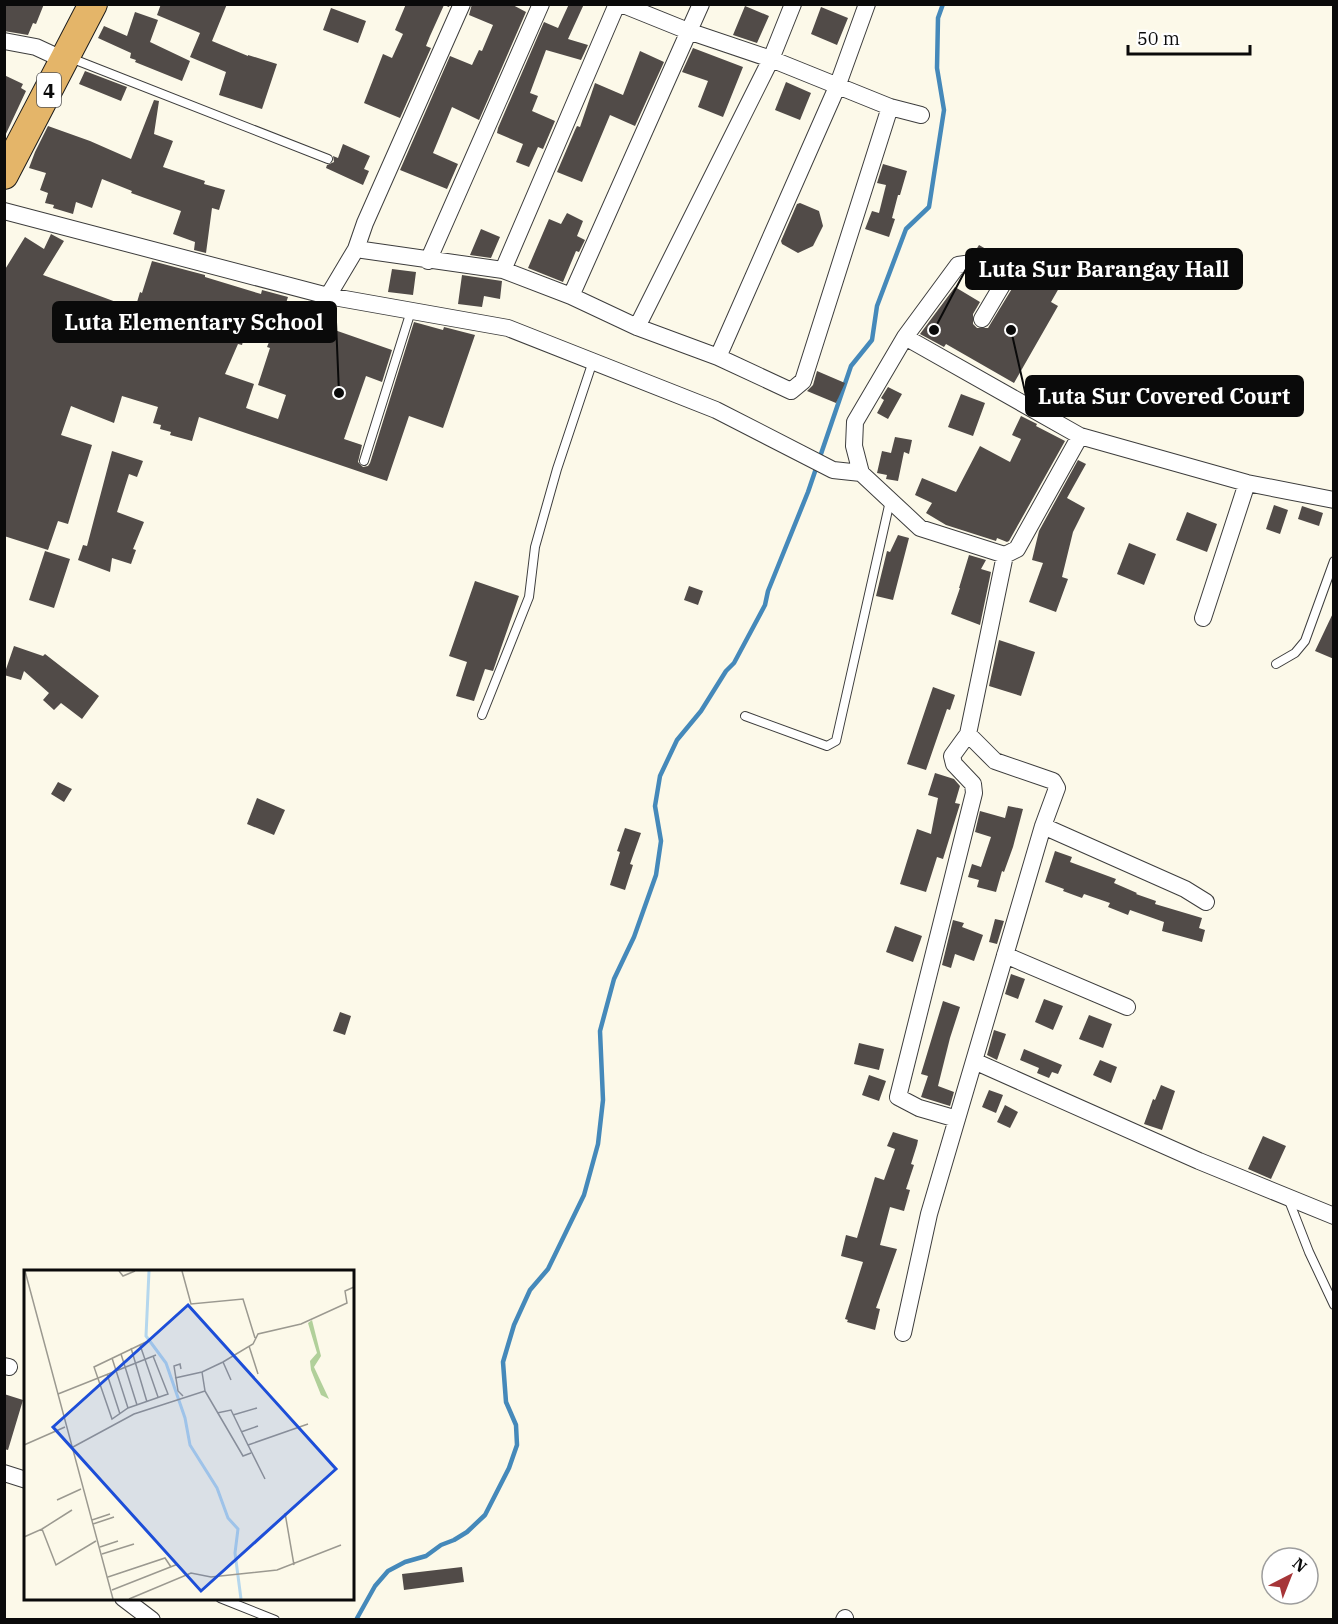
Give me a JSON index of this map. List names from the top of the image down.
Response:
{
  "streets": {
    "highway": ["4"]
  },
  "places": ["Luta Sur Barangay Hall", "Luta Sur Covered Court", "Luta Elementary School"],
  "scale_bar": "50 m",
  "north": "top right"
}
